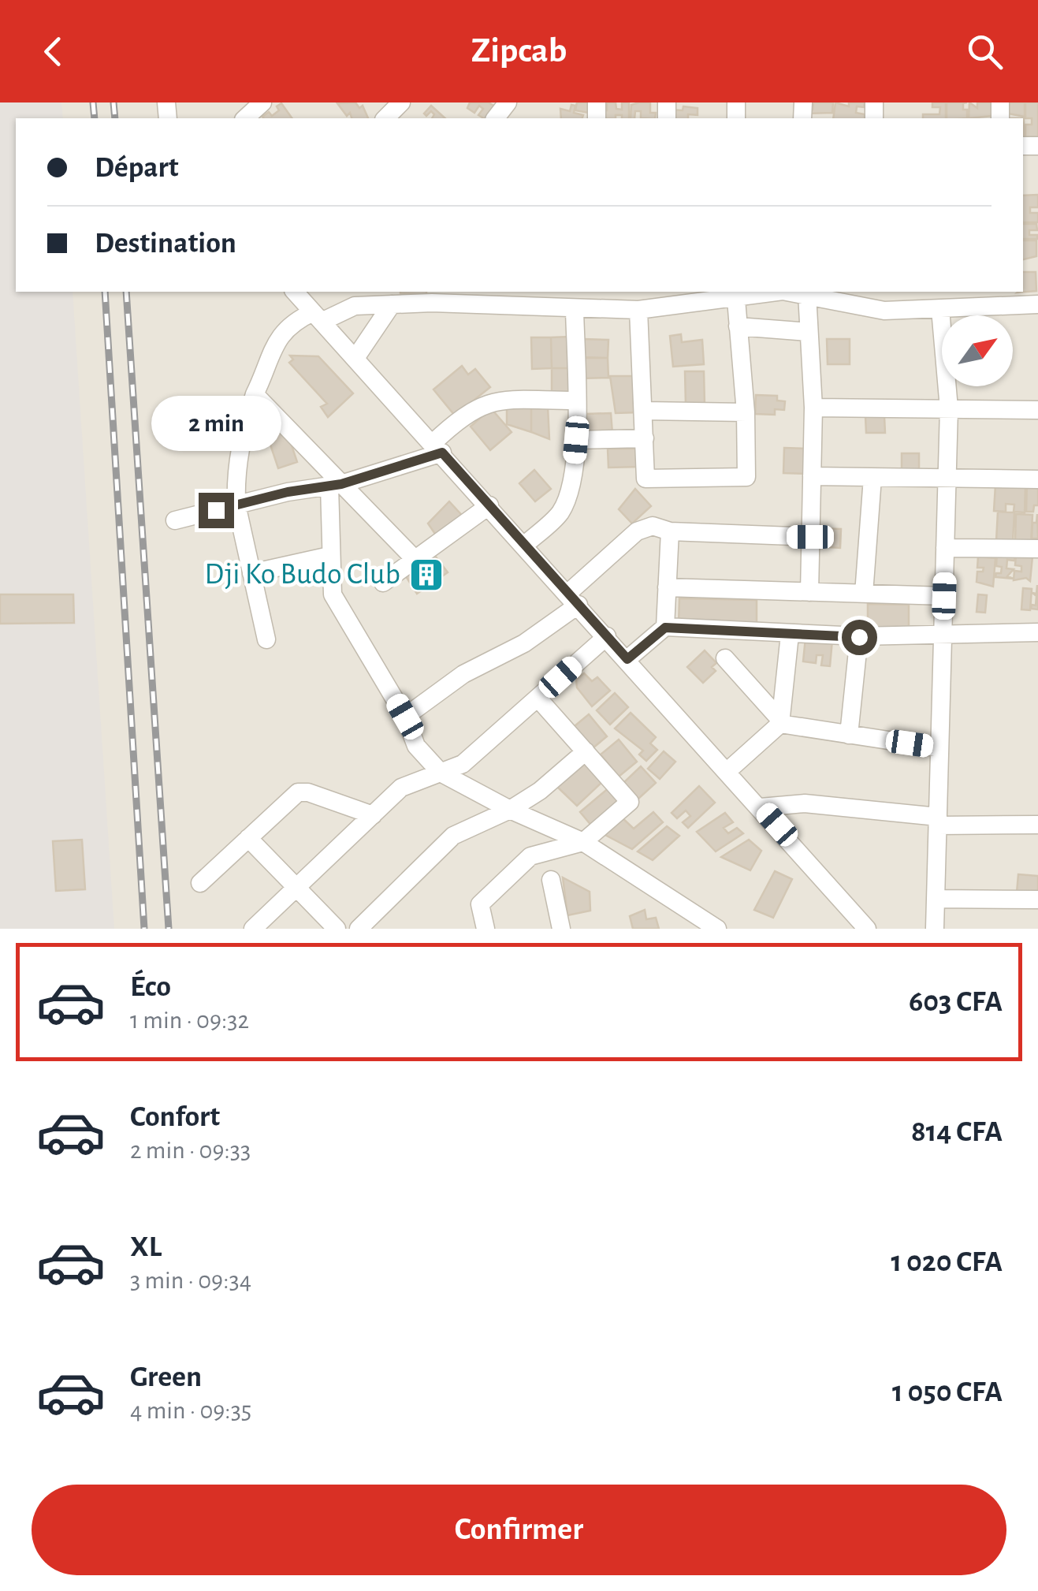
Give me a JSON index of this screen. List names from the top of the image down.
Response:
{
  "places": {
    "building": ["Dji Ko Budo Club"]
  },
  "north": "top right",
  "page": {
    "header": "Zipcab",
    "banner": ["Départ", "Destination"],
    "bubble": "2 min",
    "list": [
      {
        "name": "Éco",
        "note": "1 min · 09:32",
        "value": "603 CFA"
      },
      {
        "name": "Confort",
        "note": "2 min · 09:33",
        "value": "814 CFA"
      },
      {
        "name": "XL",
        "note": "3 min · 09:34",
        "value": "1 020 CFA"
      },
      {
        "name": "Green",
        "note": "4 min · 09:35",
        "value": "1 050 CFA"
      }
    ],
    "buttons": "Confirmer"
  }
}
